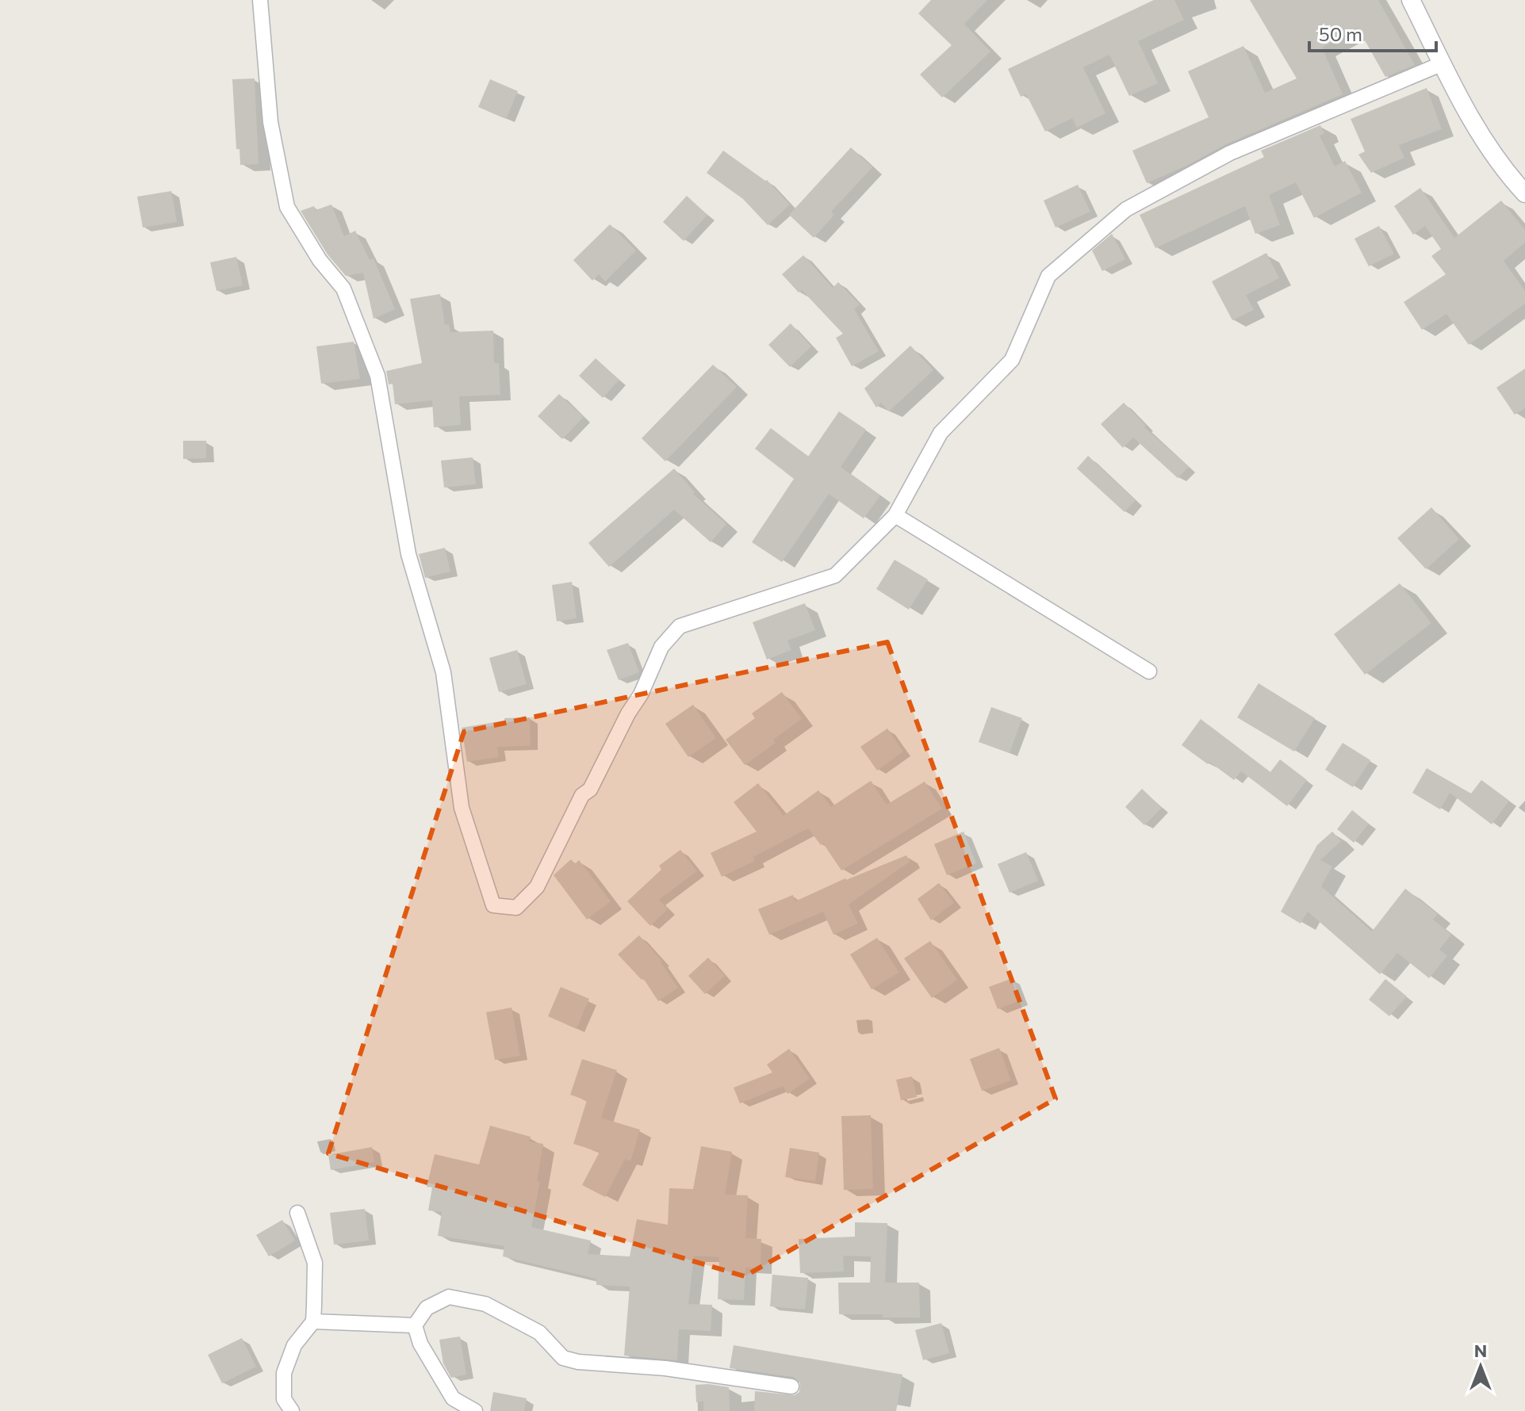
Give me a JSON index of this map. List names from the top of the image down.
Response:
{
  "scale_bar": "50 m",
  "north": "top"
}
